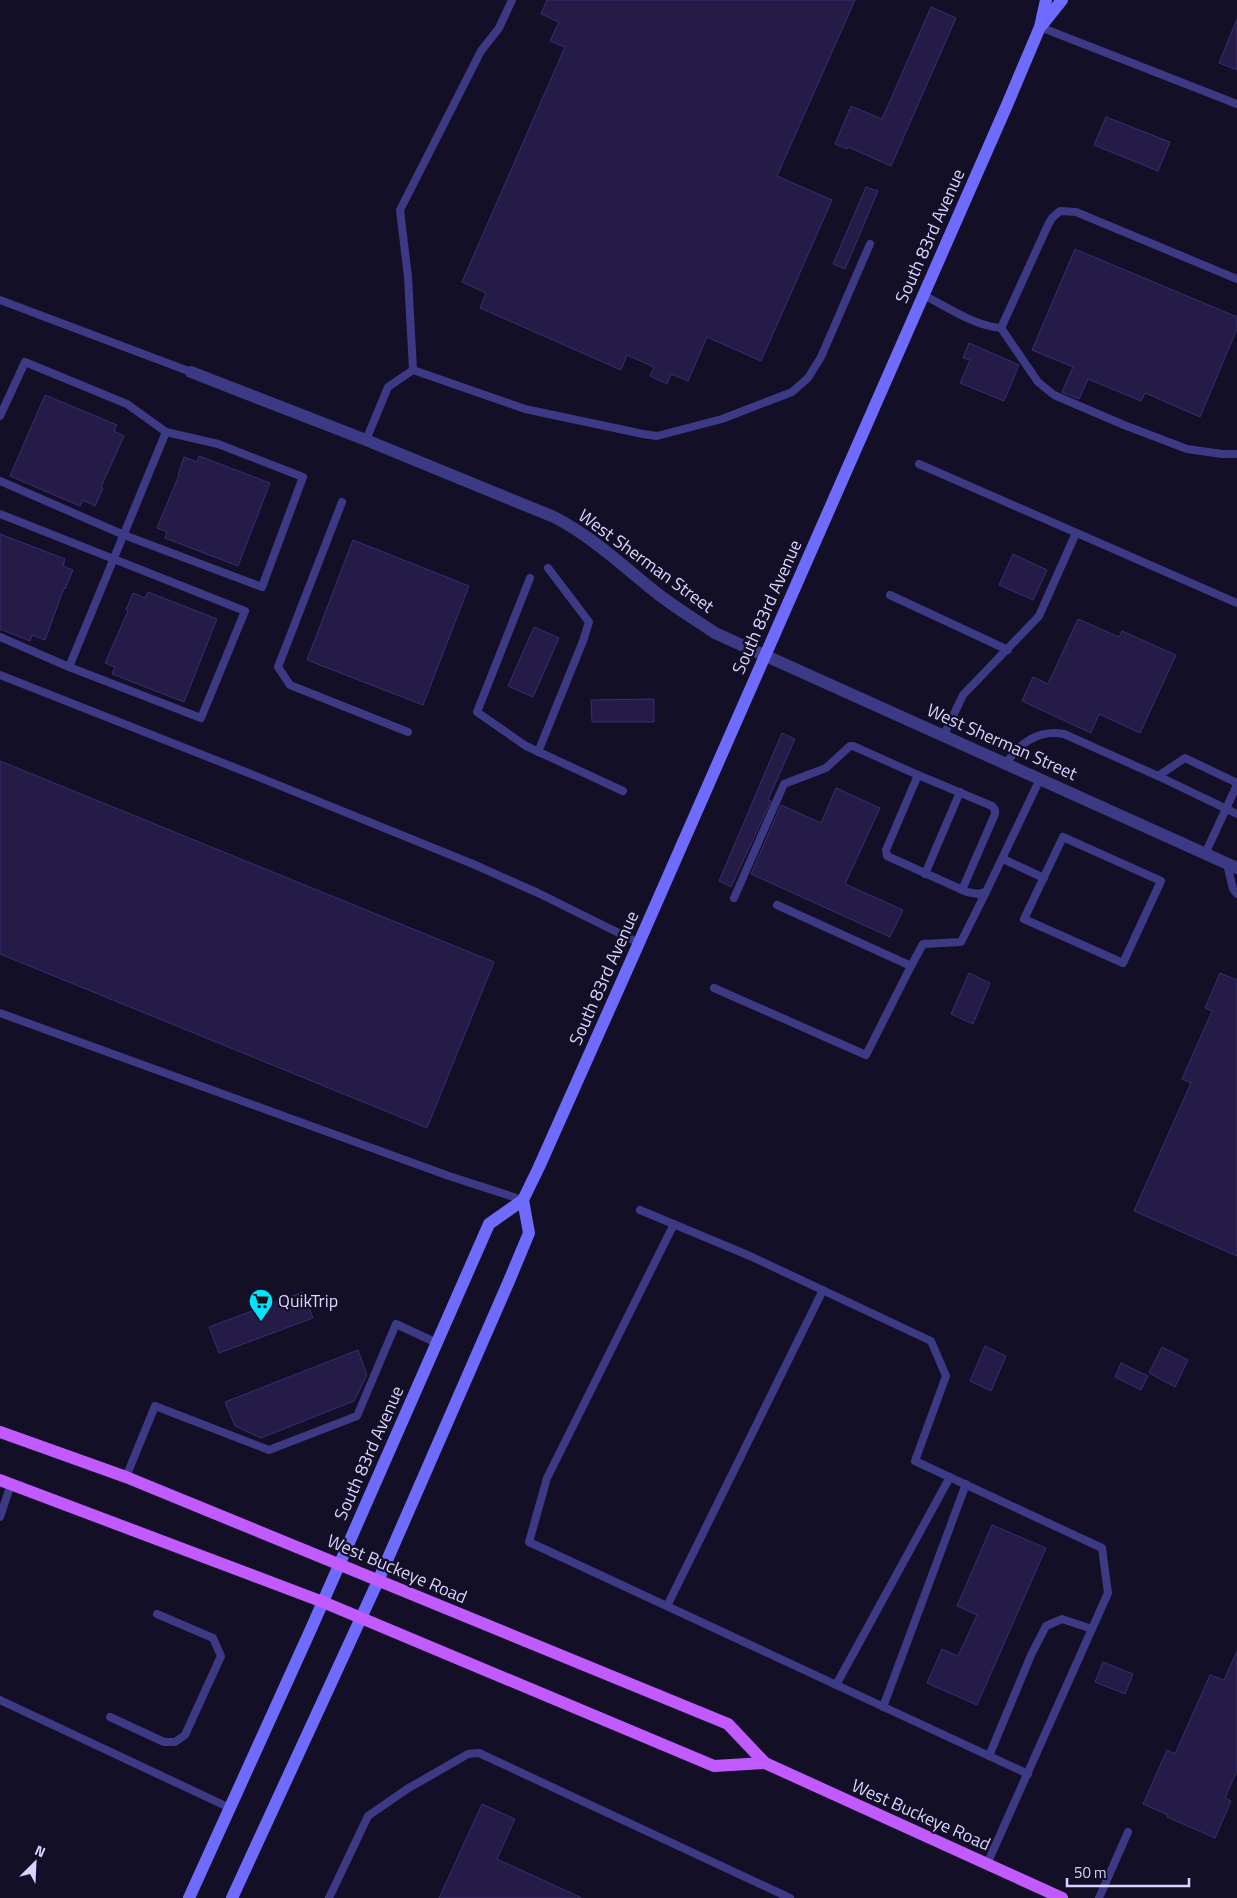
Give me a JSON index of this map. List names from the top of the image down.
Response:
{
  "streets": {
    "main road": ["South 83rd Avenue", "West Buckeye Road"],
    "street": ["West Sherman Street"]
  },
  "crossings": [
    ["South 83rd Avenue", "West Sherman Street"],
    ["South 83rd Avenue", "West Buckeye Road"]
  ],
  "places": {
    "supermarket": ["QuikTrip"]
  },
  "scale_bar": "50 m",
  "north": "top right"
}
